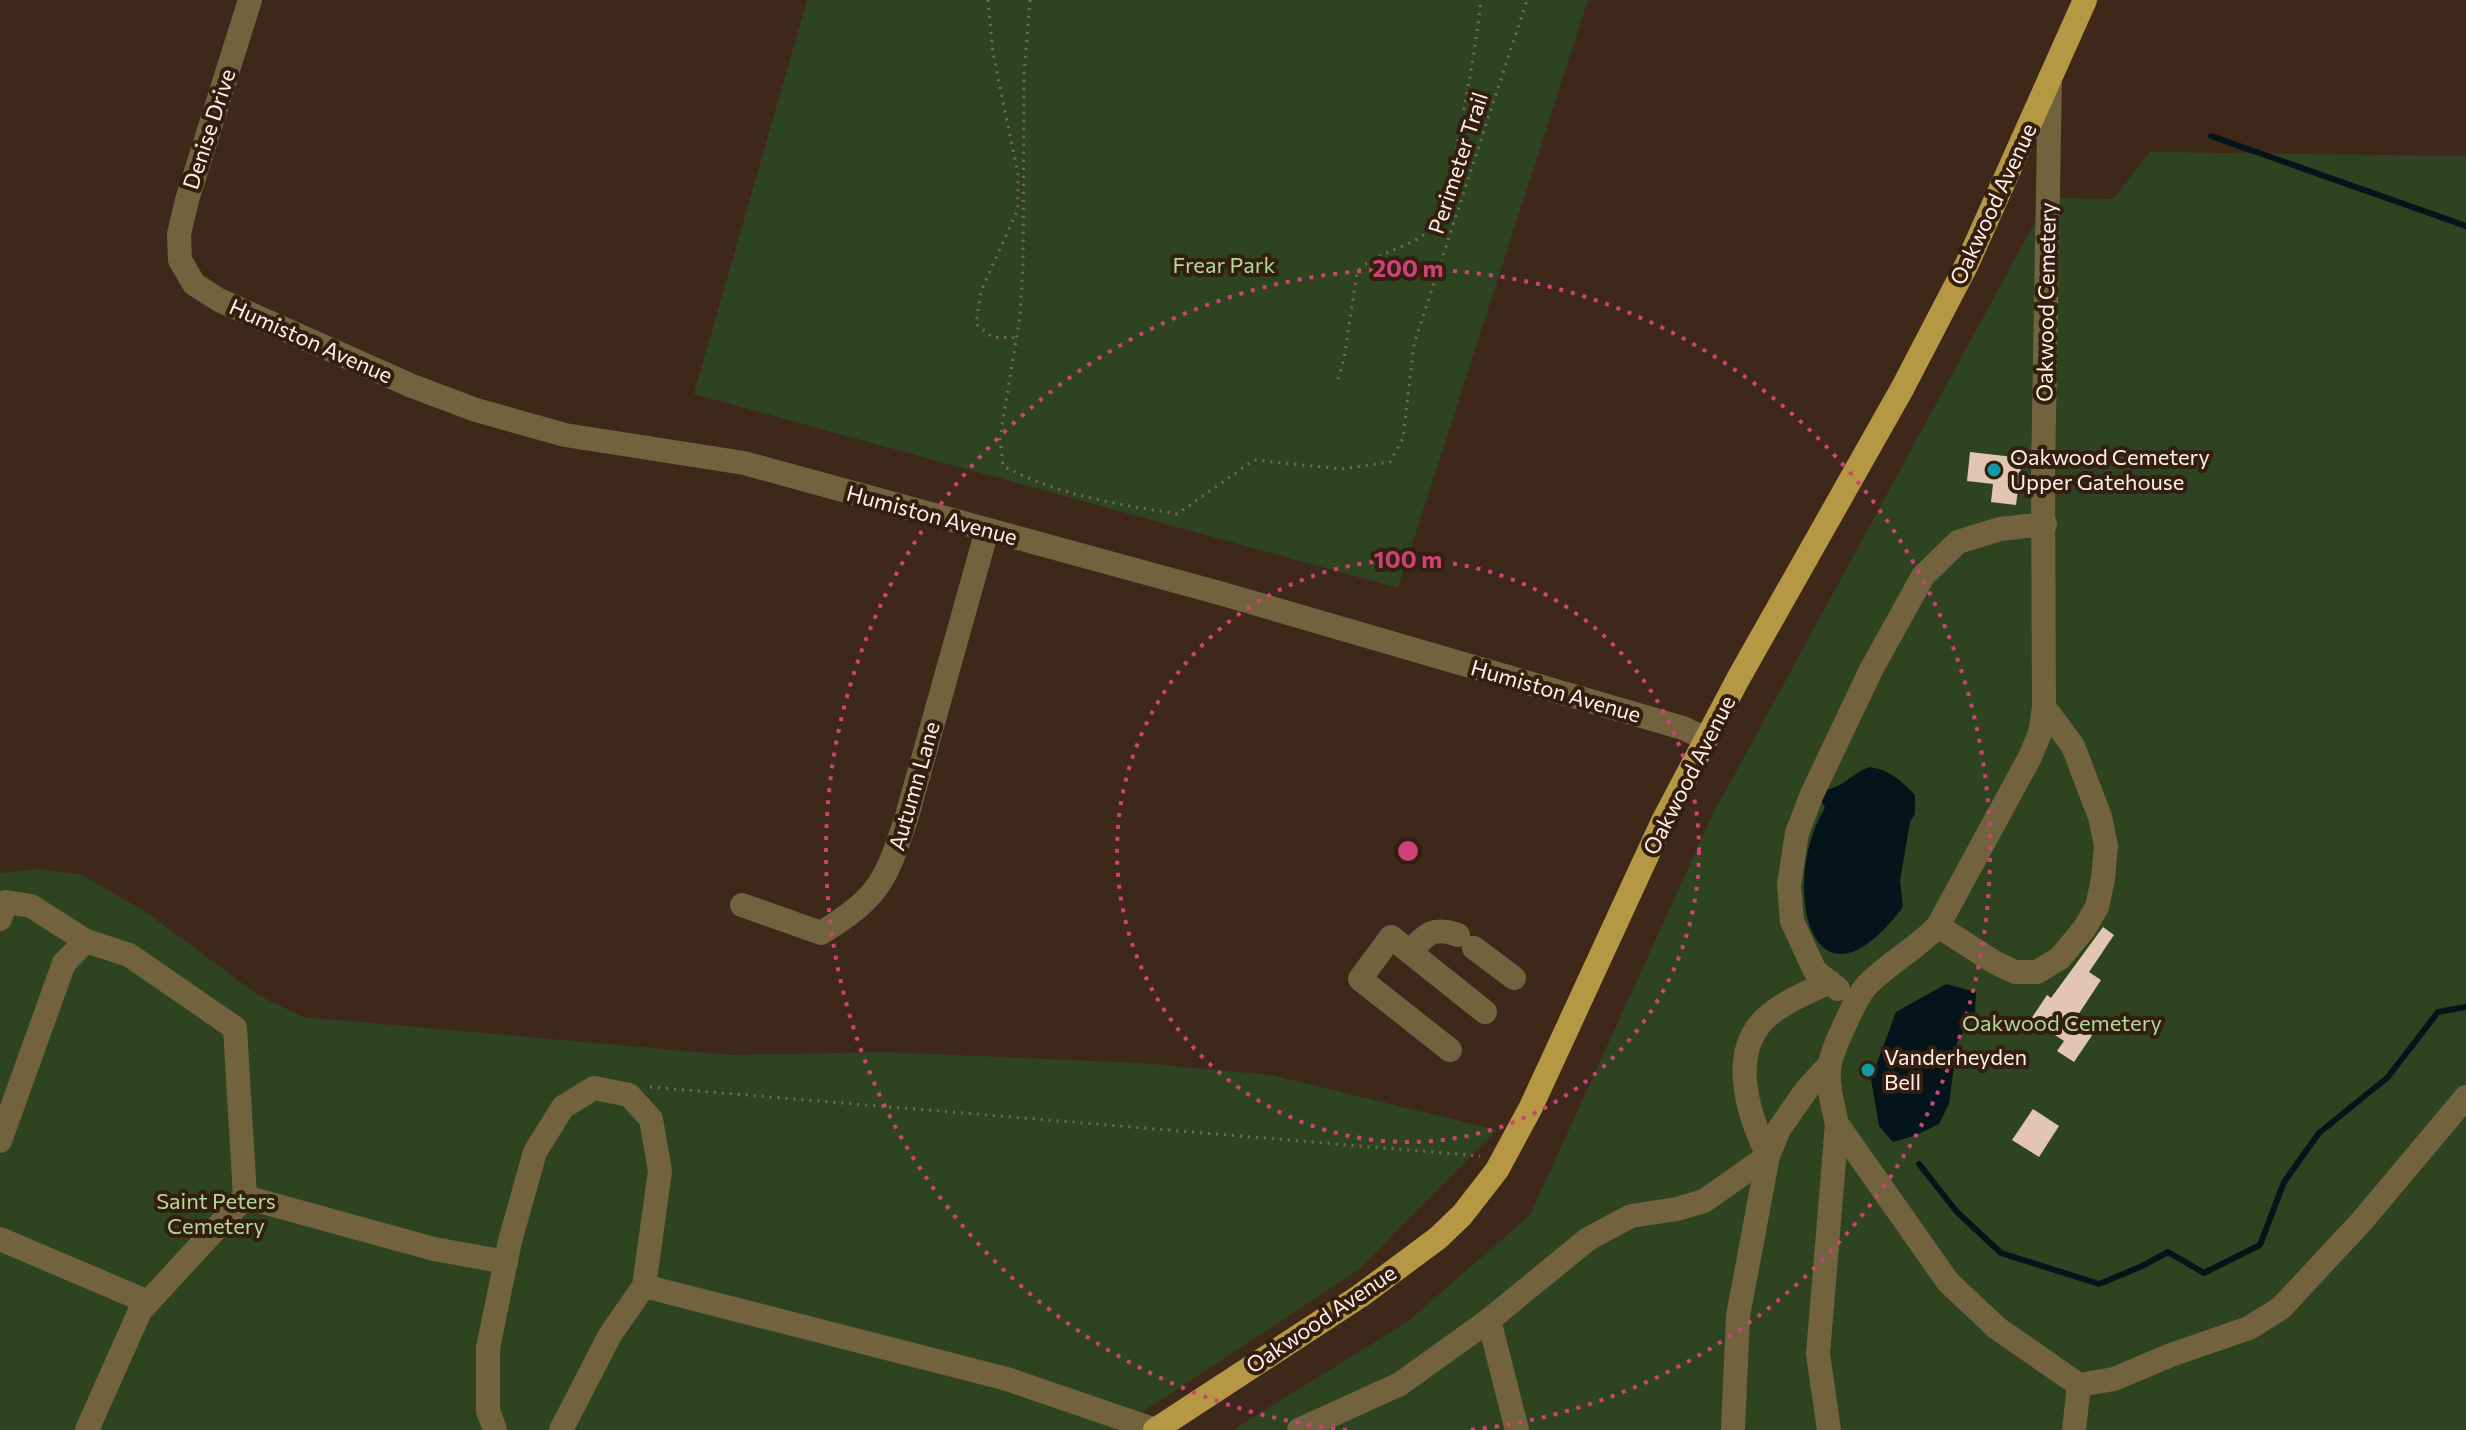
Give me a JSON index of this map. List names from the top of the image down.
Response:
{
  "streets": {
    "main road": ["Oakwood Avenue"],
    "street": [
      "Denise Drive",
      "Oakwood Cemetery",
      "Humiston Avenue",
      "Autumn Lane"
    ],
    "path": ["Perimeter Trail"]
  },
  "crossings": [
    ["Denise Drive", "Humiston Avenue"],
    ["Oakwood Avenue", "Oakwood Cemetery"],
    ["Oakwood Avenue", "Humiston Avenue"],
    ["Humiston Avenue", "Autumn Lane"]
  ],
  "parks": ["Frear Park", "Oakwood Cemetery", "Saint Peters Cemetery"],
  "places": ["Oakwood Cemetery Upper Gatehouse", "Vanderheyden Bell"],
  "rings": ["200 m", "100 m"]
}
